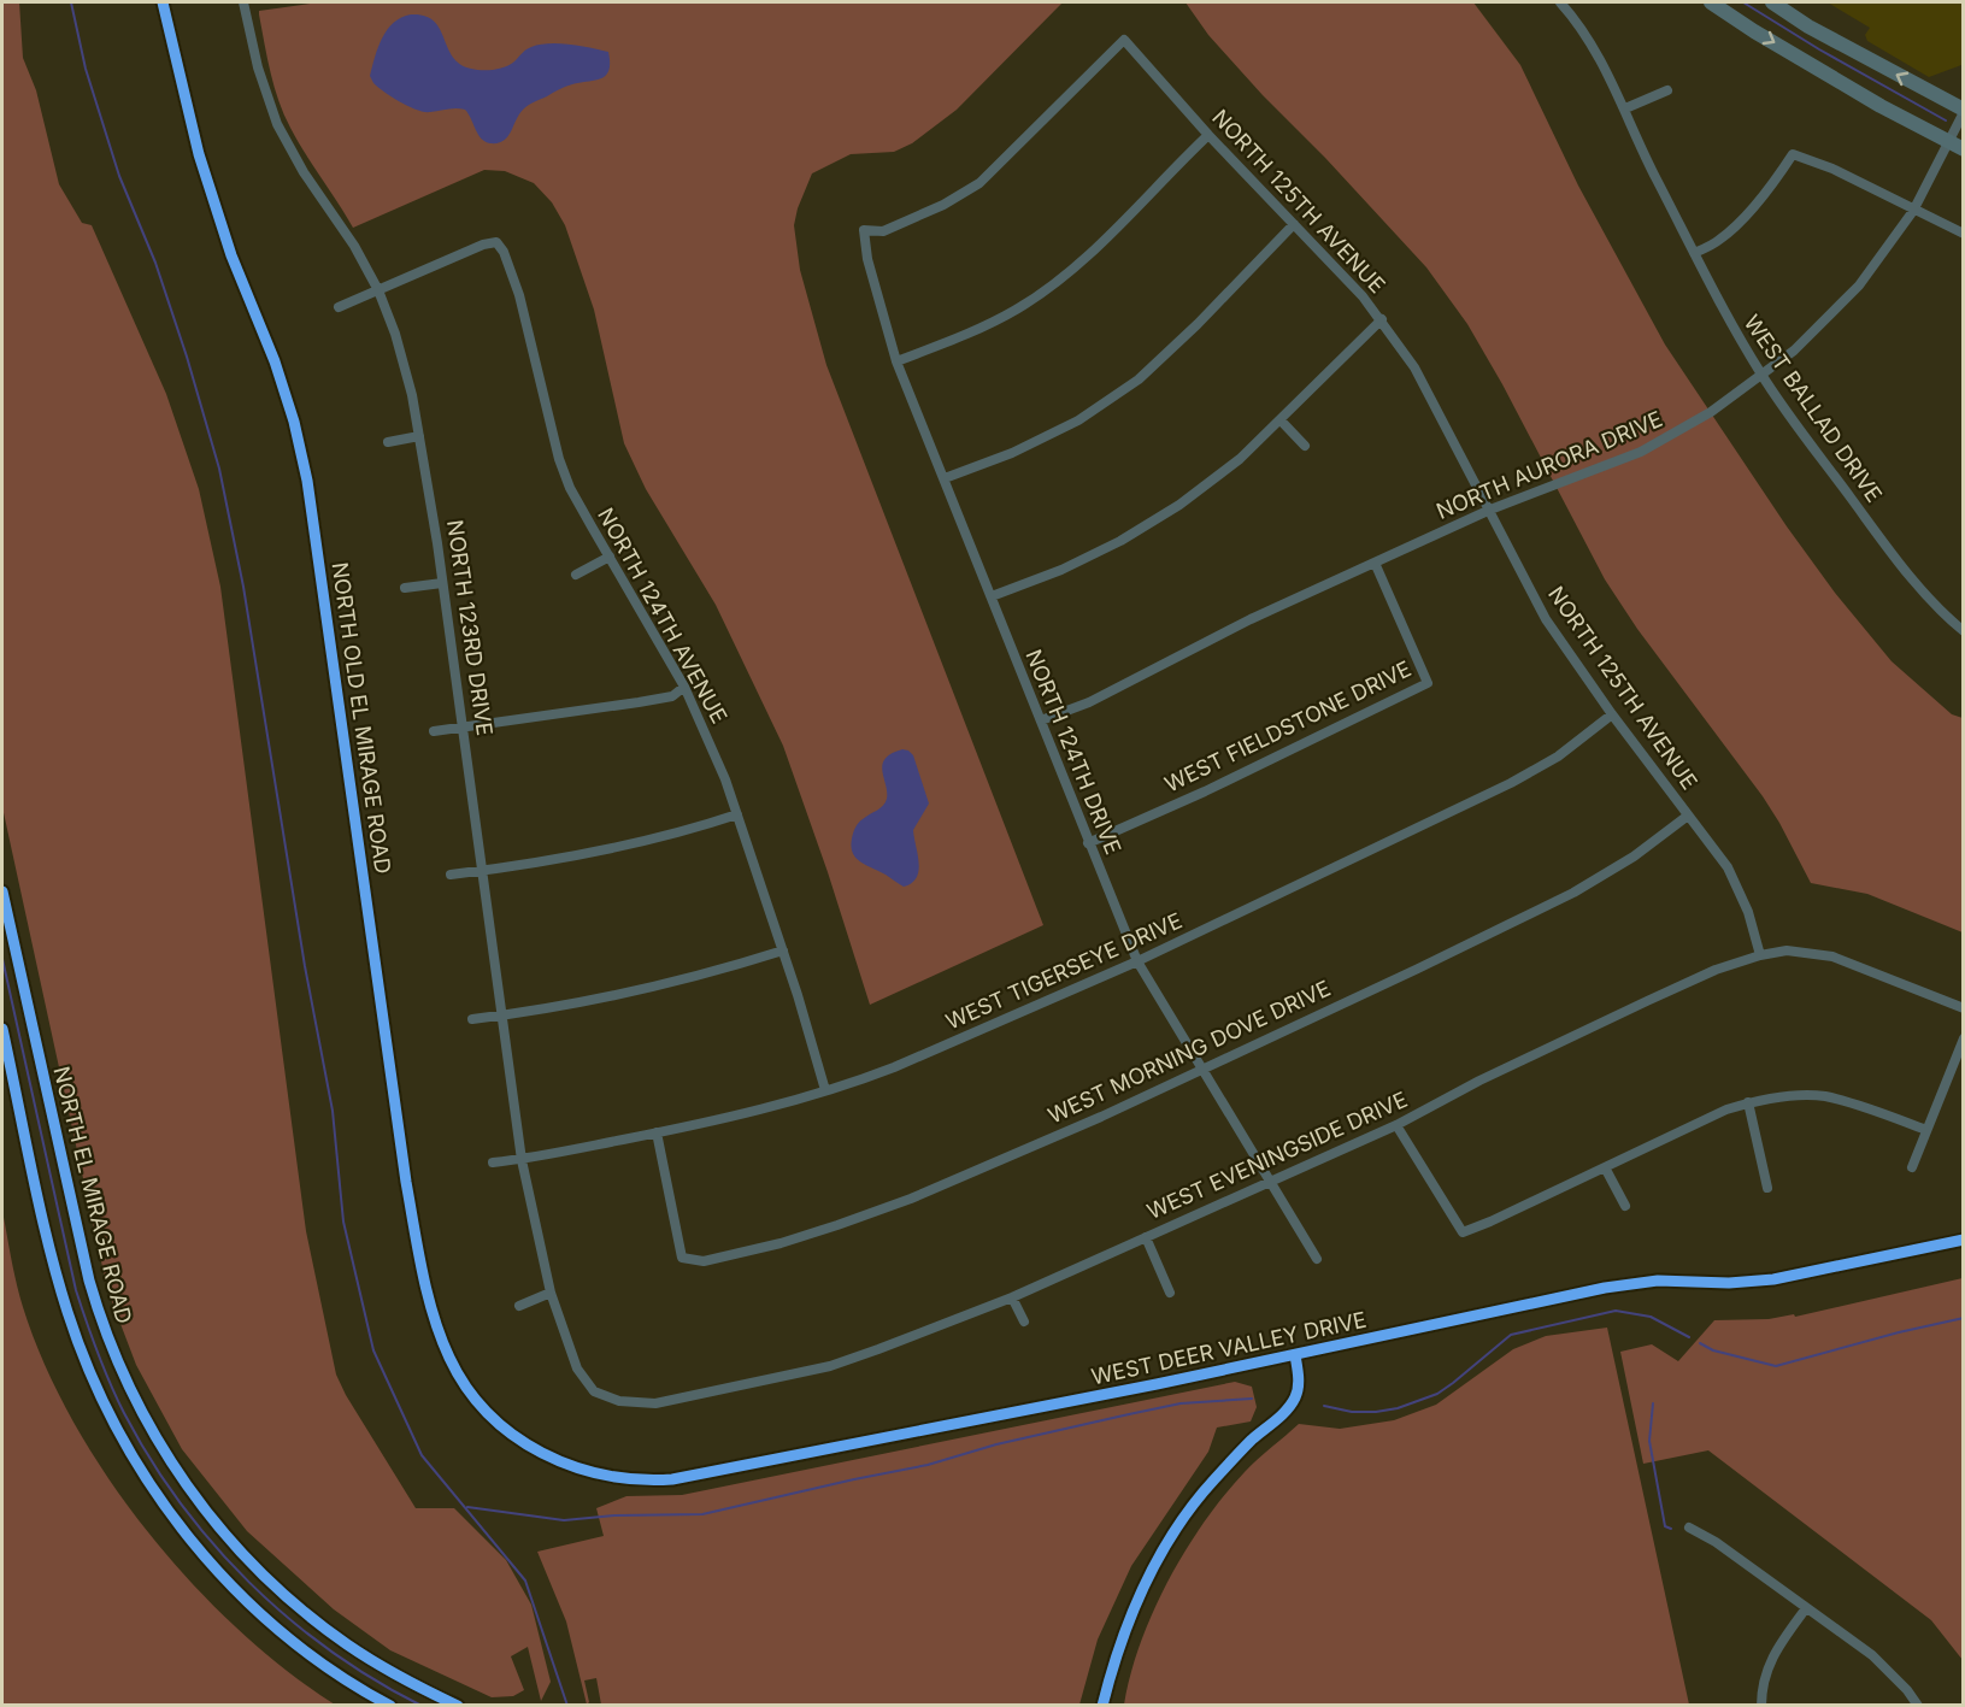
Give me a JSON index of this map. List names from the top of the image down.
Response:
{
  "streets": {
    "street": [
      "NORTH 125TH AVENUE",
      "WEST BALLAD DRIVE",
      "NORTH AURORA DRIVE",
      "NORTH 124TH AVENUE",
      "NORTH 123RD DRIVE",
      "NORTH OLD EL MIRAGE ROAD",
      "WEST FIELDSTONE DRIVE",
      "NORTH 124TH DRIVE",
      "WEST TIGERSEYE DRIVE",
      "WEST MORNING DOVE DRIVE",
      "WEST EVENINGSIDE DRIVE",
      "NORTH EL MIRAGE ROAD",
      "WEST DEER VALLEY DRIVE"
    ]
  },
  "crossings": [
    ["NORTH 125TH AVENUE", "NORTH AURORA DRIVE"],
    ["NORTH 125TH AVENUE", "NORTH 124TH DRIVE"],
    ["NORTH 125TH AVENUE", "WEST TIGERSEYE DRIVE"],
    ["NORTH 125TH AVENUE", "WEST MORNING DOVE DRIVE"],
    ["NORTH 125TH AVENUE", "WEST EVENINGSIDE DRIVE"],
    ["WEST BALLAD DRIVE", "NORTH AURORA DRIVE"],
    ["NORTH AURORA DRIVE", "WEST FIELDSTONE DRIVE"],
    ["NORTH AURORA DRIVE", "NORTH 124TH DRIVE"],
    ["NORTH 124TH AVENUE", "NORTH 123RD DRIVE"],
    ["NORTH 124TH AVENUE", "WEST TIGERSEYE DRIVE"],
    ["NORTH 123RD DRIVE", "WEST TIGERSEYE DRIVE"],
    ["NORTH 123RD DRIVE", "WEST EVENINGSIDE DRIVE"],
    ["NORTH OLD EL MIRAGE ROAD", "WEST DEER VALLEY DRIVE"],
    ["WEST FIELDSTONE DRIVE", "NORTH 124TH DRIVE"],
    ["NORTH 124TH DRIVE", "WEST TIGERSEYE DRIVE"],
    ["NORTH 124TH DRIVE", "WEST MORNING DOVE DRIVE"],
    ["NORTH 124TH DRIVE", "WEST EVENINGSIDE DRIVE"],
    ["WEST TIGERSEYE DRIVE", "WEST MORNING DOVE DRIVE"]
  ]
}
